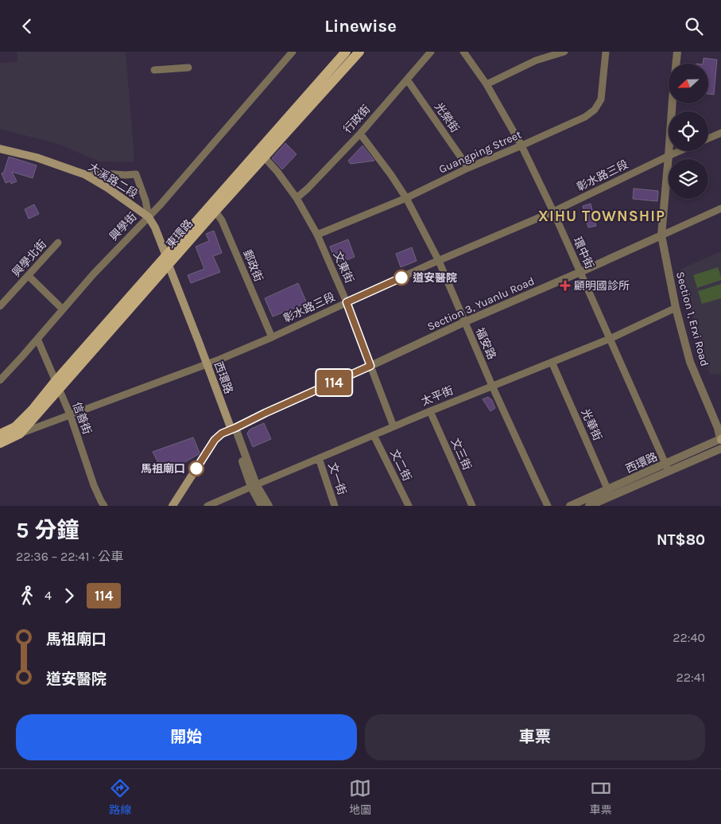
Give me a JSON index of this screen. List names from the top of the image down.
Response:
{
  "streets": {
    "main road": [
      "大溪路二段",
      "東環路",
      "Section 3, Yuanlu Road",
      "西環路"
    ],
    "street": [
      "光榮街",
      "行政街",
      "Guangping Street",
      "彰水路三段",
      "興學街",
      "環中街",
      "興學北街",
      "郵政街",
      "文東街",
      "Section 1, Erxi Road",
      "福安路",
      "太平街",
      "信善街",
      "光華街",
      "文三街",
      "文二街",
      "文一街"
    ]
  },
  "crossings": [
    ["光榮街", "行政街"],
    ["光榮街", "Guangping Street"],
    ["行政街", "文東街"],
    ["行政街", "福安路"],
    ["Guangping Street", "環中街"],
    ["Guangping Street", "文東街"],
    ["Guangping Street", "福安路"],
    ["彰水路三段", "東環路"],
    ["彰水路三段", "環中街"],
    ["彰水路三段", "郵政街"],
    ["彰水路三段", "文東街"],
    ["彰水路三段", "福安路"],
    ["彰水路三段", "西環路"],
    ["彰水路三段", "信善街"],
    ["大溪路二段", "興學街"],
    ["大溪路二段", "東環路"],
    ["大溪路二段", "西環路"],
    ["興學街", "信善街"],
    ["東環路", "郵政街"],
    ["東環路", "文東街"],
    ["東環路", "西環路"],
    ["東環路", "信善街"],
    ["環中街", "Section 3, Yuanlu Road"],
    ["環中街", "西環路"],
    ["環中街", "太平街"],
    ["文東街", "Section 3, Yuanlu Road"],
    ["文東街", "太平街"],
    ["Section 3, Yuanlu Road", "Section 1, Erxi Road"],
    ["Section 3, Yuanlu Road", "福安路"],
    ["Section 3, Yuanlu Road", "西環路"],
    ["Section 1, Erxi Road", "西環路"],
    ["Section 1, Erxi Road", "太平街"],
    ["福安路", "太平街"],
    ["西環路", "太平街"],
    ["西環路", "光華街"],
    ["太平街", "光華街"],
    ["太平街", "文三街"],
    ["太平街", "文二街"],
    ["太平街", "文一街"]
  ],
  "districts": ["XIHU TOWNSHIP"],
  "places": {
    "other": ["道安醫院", "馬祖廟口"],
    "health": ["顧明國診所"]
  },
  "lines": ["bus line 114"],
  "north": "left",
  "page": {
    "header": "Linewise",
    "on_map": "114",
    "heading": ["5 分鐘", "22:36 – 22:41 · 公車", "NT$80"],
    "legs": ["4", "114"],
    "list": [
      {
        "name": "馬祖廟口",
        "value": "22:40"
      },
      {
        "name": "道安醫院",
        "value": "22:41"
      }
    ],
    "buttons": ["開始", "車票"],
    "tabs": ["路線", "地圖", "車票"]
  }
}
